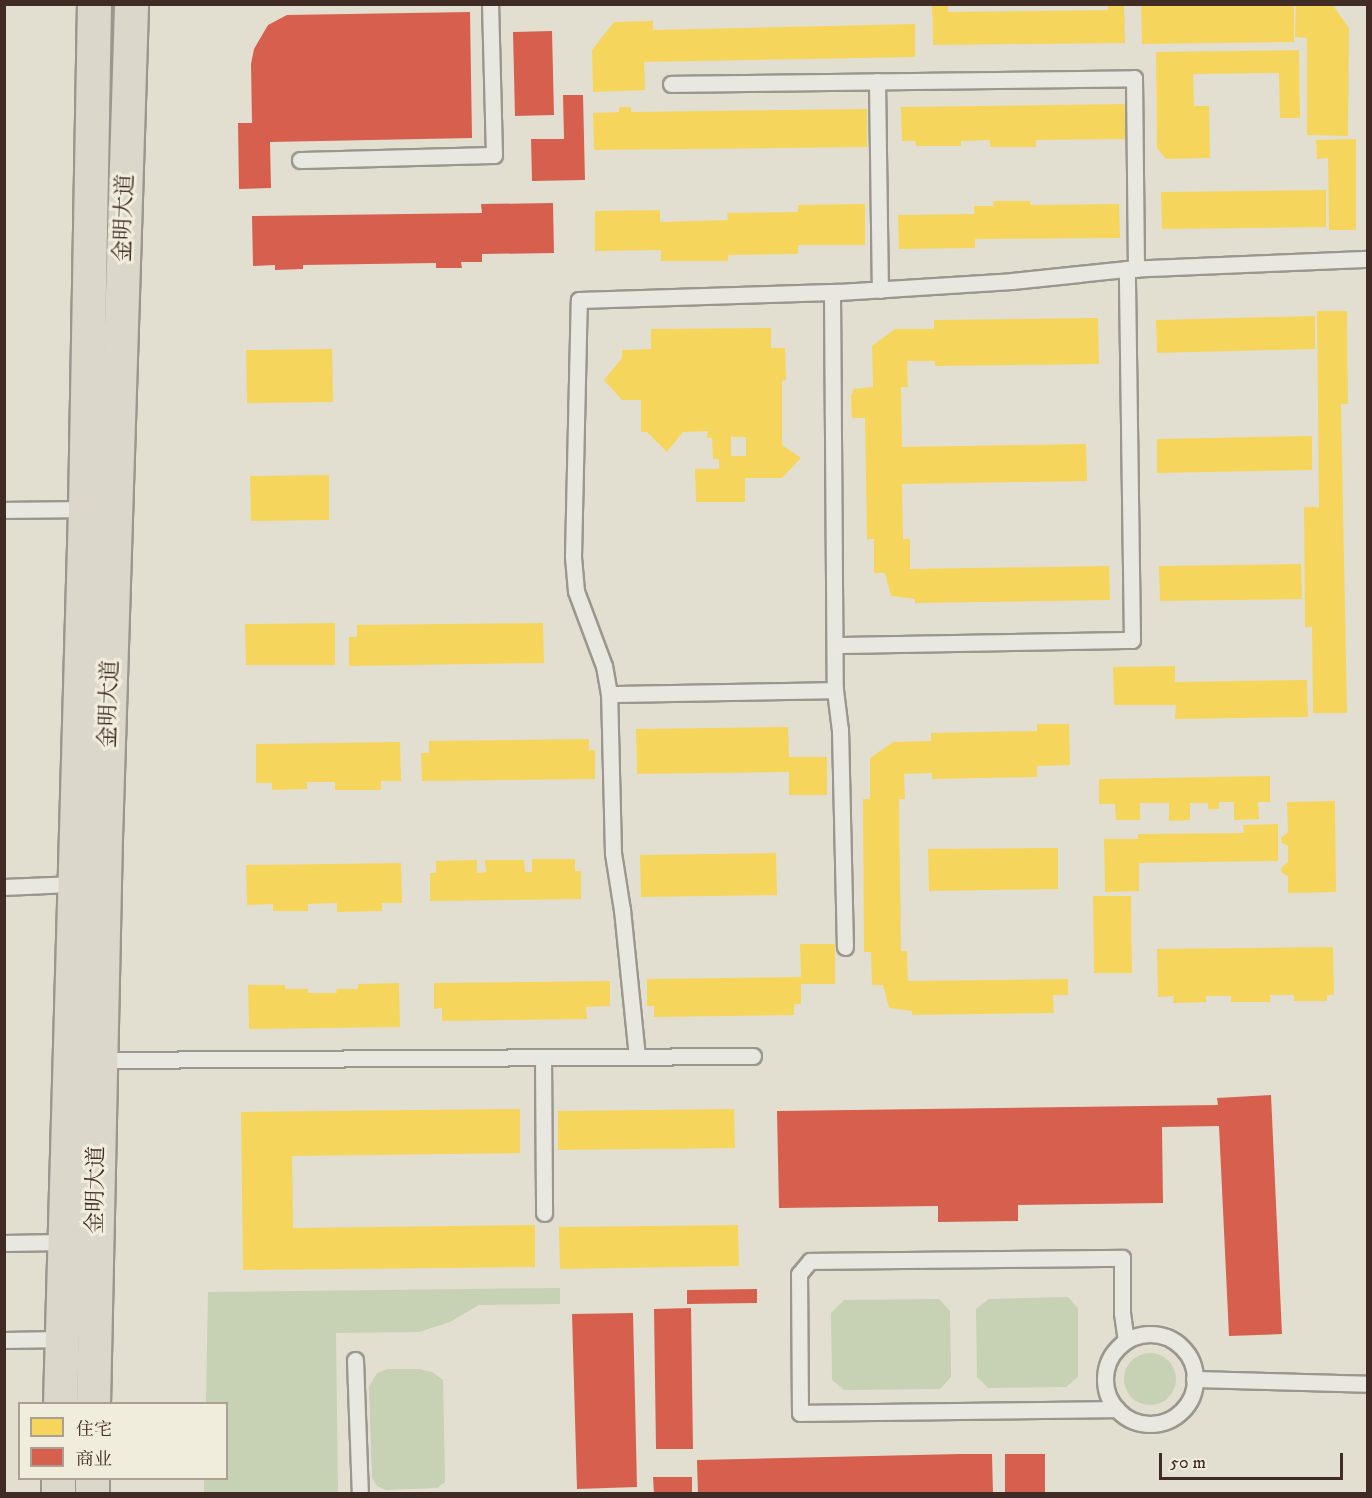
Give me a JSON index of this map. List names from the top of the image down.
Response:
{
  "streets": {
    "main road": ["金明大道"]
  },
  "legend": ["住宅", "商业"],
  "scale_bar": "50 m"
}
